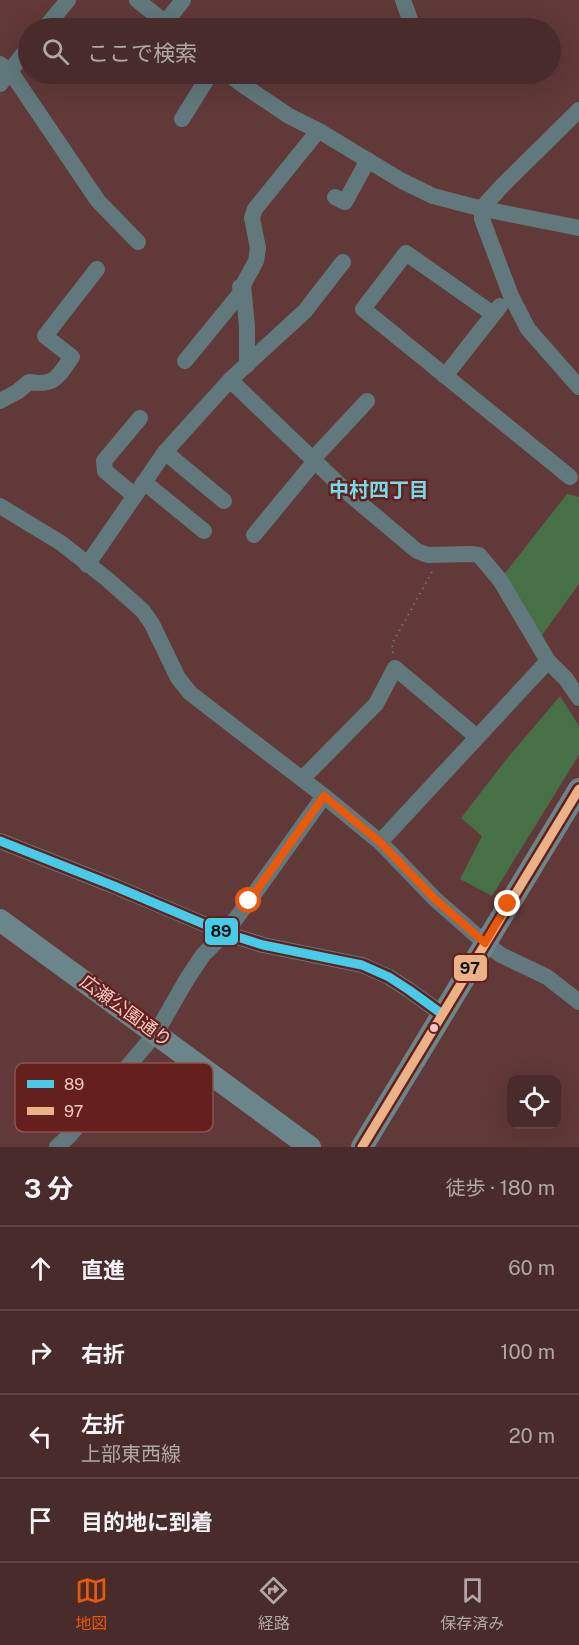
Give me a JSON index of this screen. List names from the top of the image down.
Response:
{
  "streets": {
    "street": ["広瀬公園通り"]
  },
  "districts": ["中村四丁目"],
  "lines": ["transit line 97", "transit line 89"],
  "legend": ["89", "97"],
  "page": {
    "search": "ここで検索",
    "heading": ["3 分", "徒歩 · 180 m"],
    "list": [
      ["直進", "60 m"],
      ["右折", "100 m"],
      ["左折", "上部東西線", "20 m"],
      "目的地に到着"
    ],
    "nav": ["地図", "経路", "保存済み"]
  }
}
